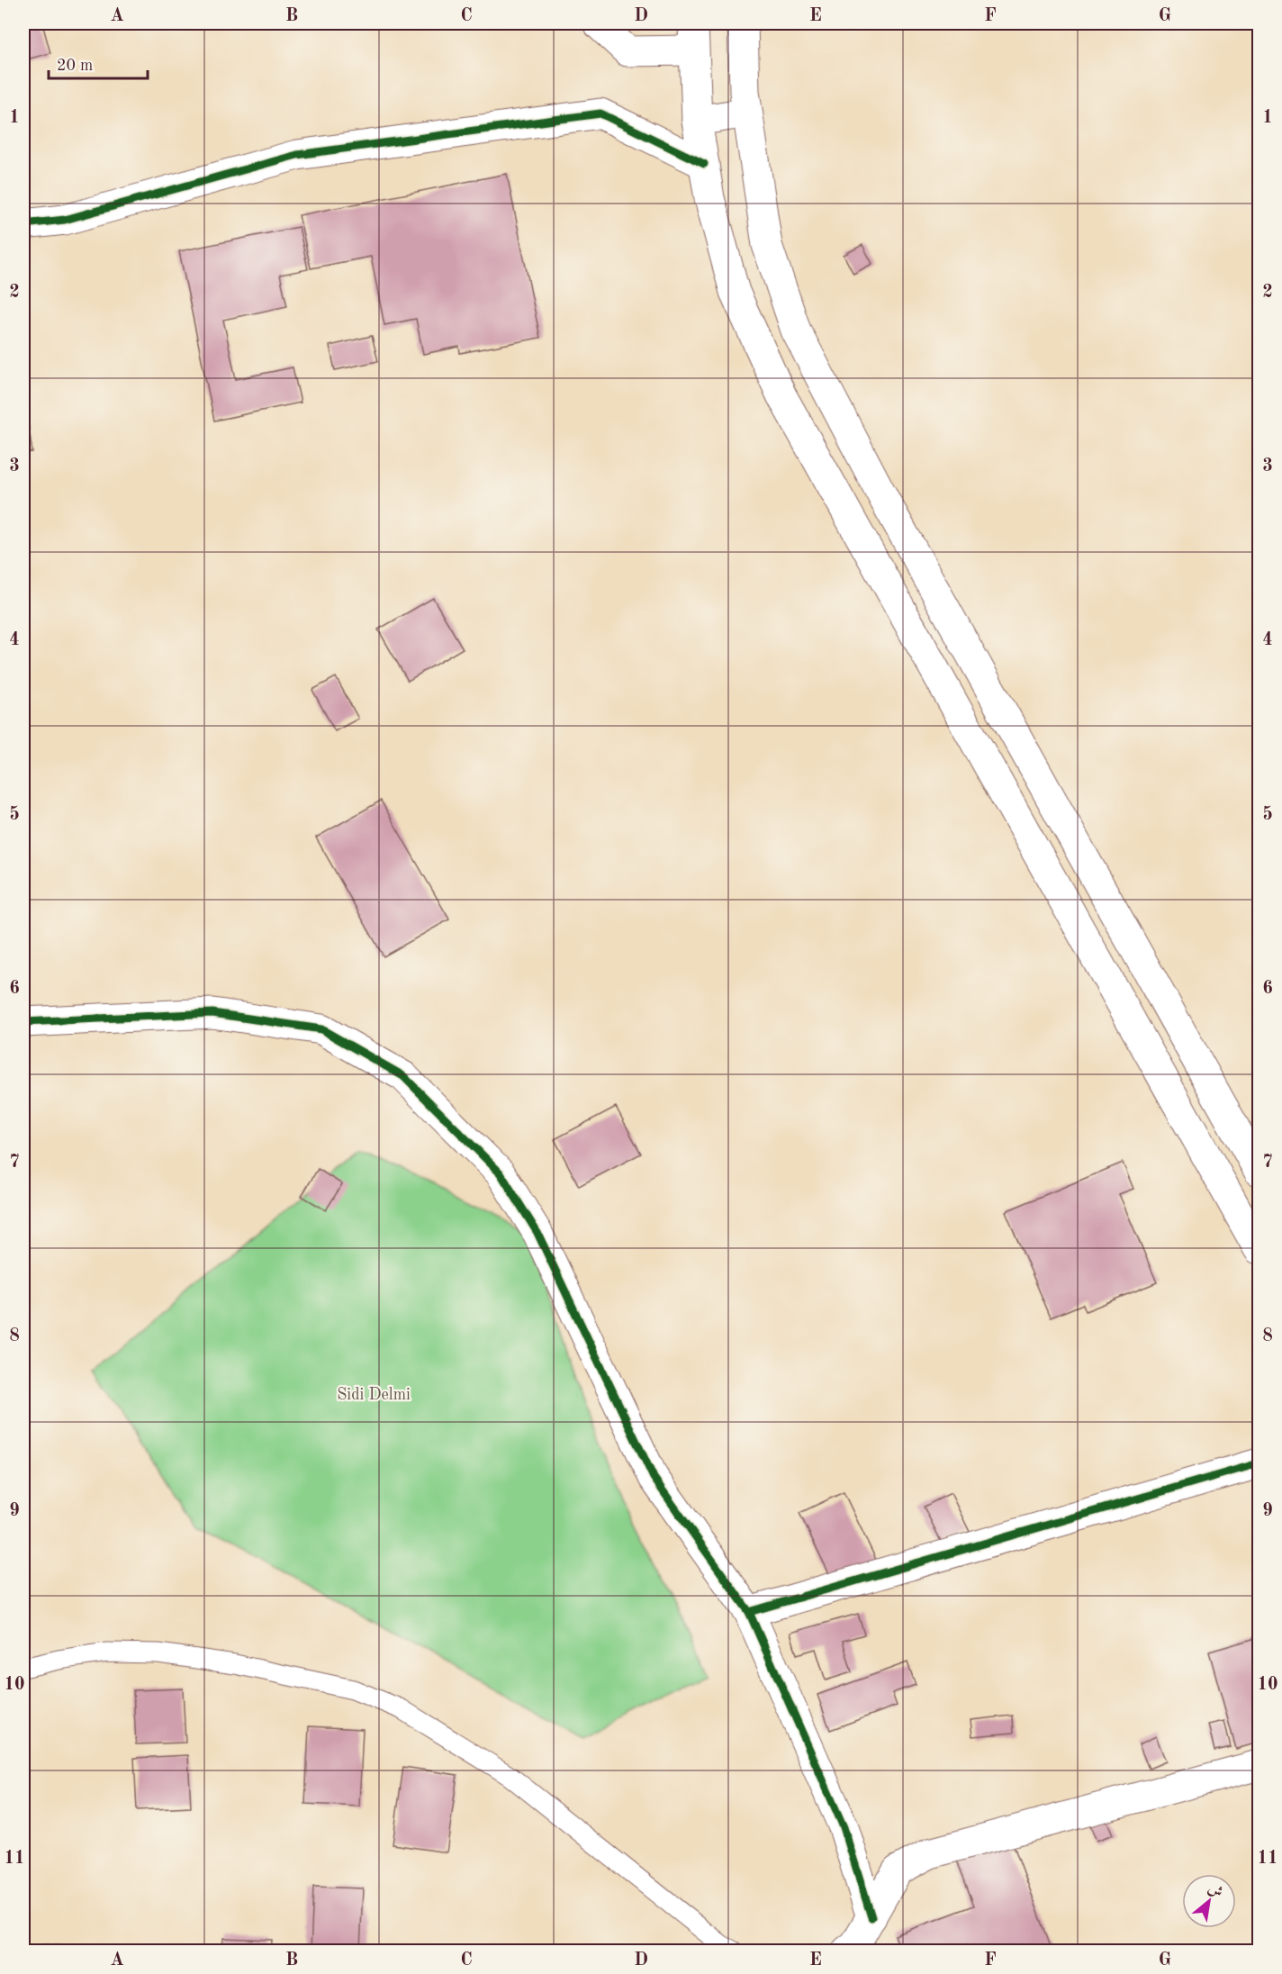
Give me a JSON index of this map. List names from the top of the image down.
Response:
{
  "parks": ["Sidi Delmi"],
  "scale_bar": "20 m",
  "north": "top right",
  "grid": {
    "columns": [
      "A",
      "B",
      "C",
      "D",
      "E",
      "F",
      "G"
    ],
    "rows": [
      "1",
      "2",
      "3",
      "4",
      "5",
      "6",
      "7",
      "8",
      "9",
      "10",
      "11"
    ]
  }
}
